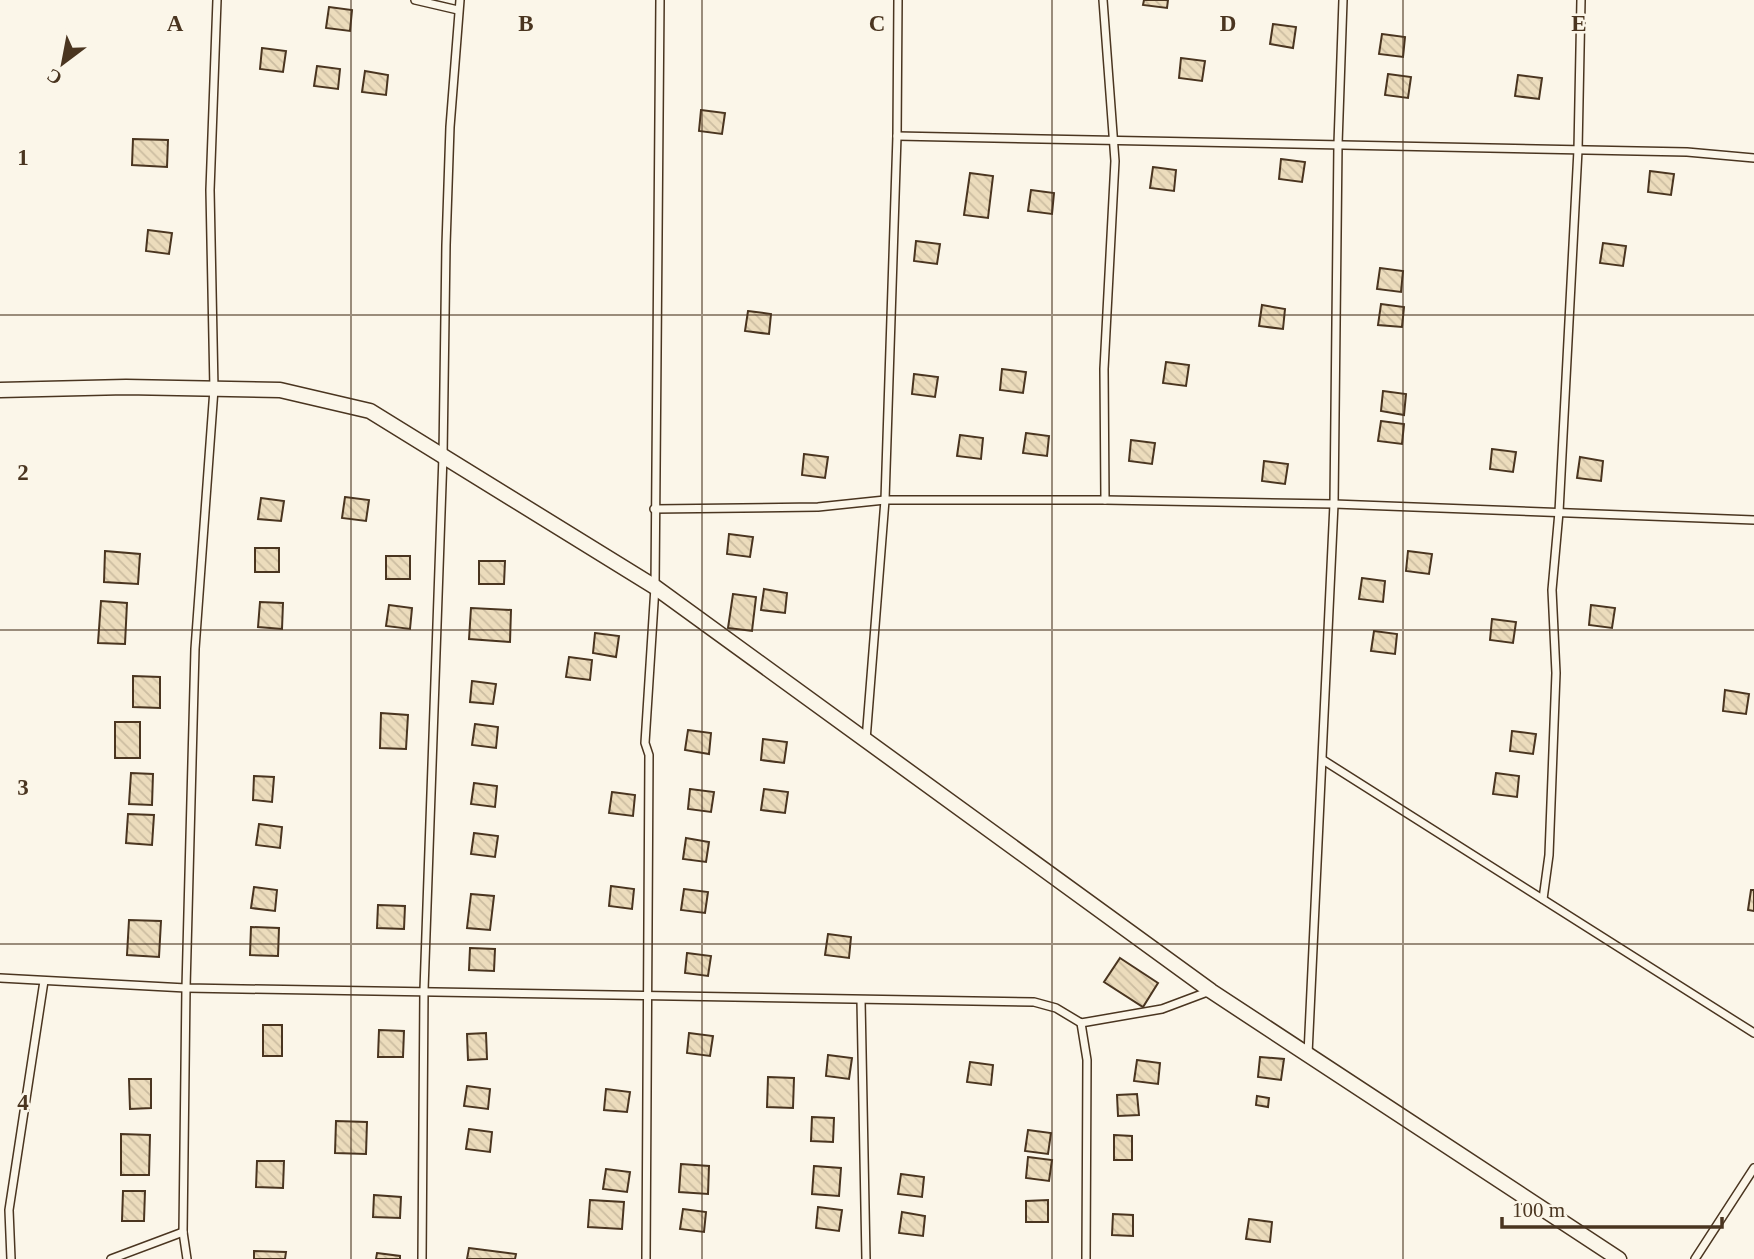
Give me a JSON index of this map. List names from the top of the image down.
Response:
{
  "scale_bar": "100 m",
  "north": "bottom left",
  "grid": {
    "columns": [
      "A",
      "B",
      "C",
      "D",
      "E"
    ],
    "rows": [
      "1",
      "2",
      "3",
      "4"
    ]
  }
}
